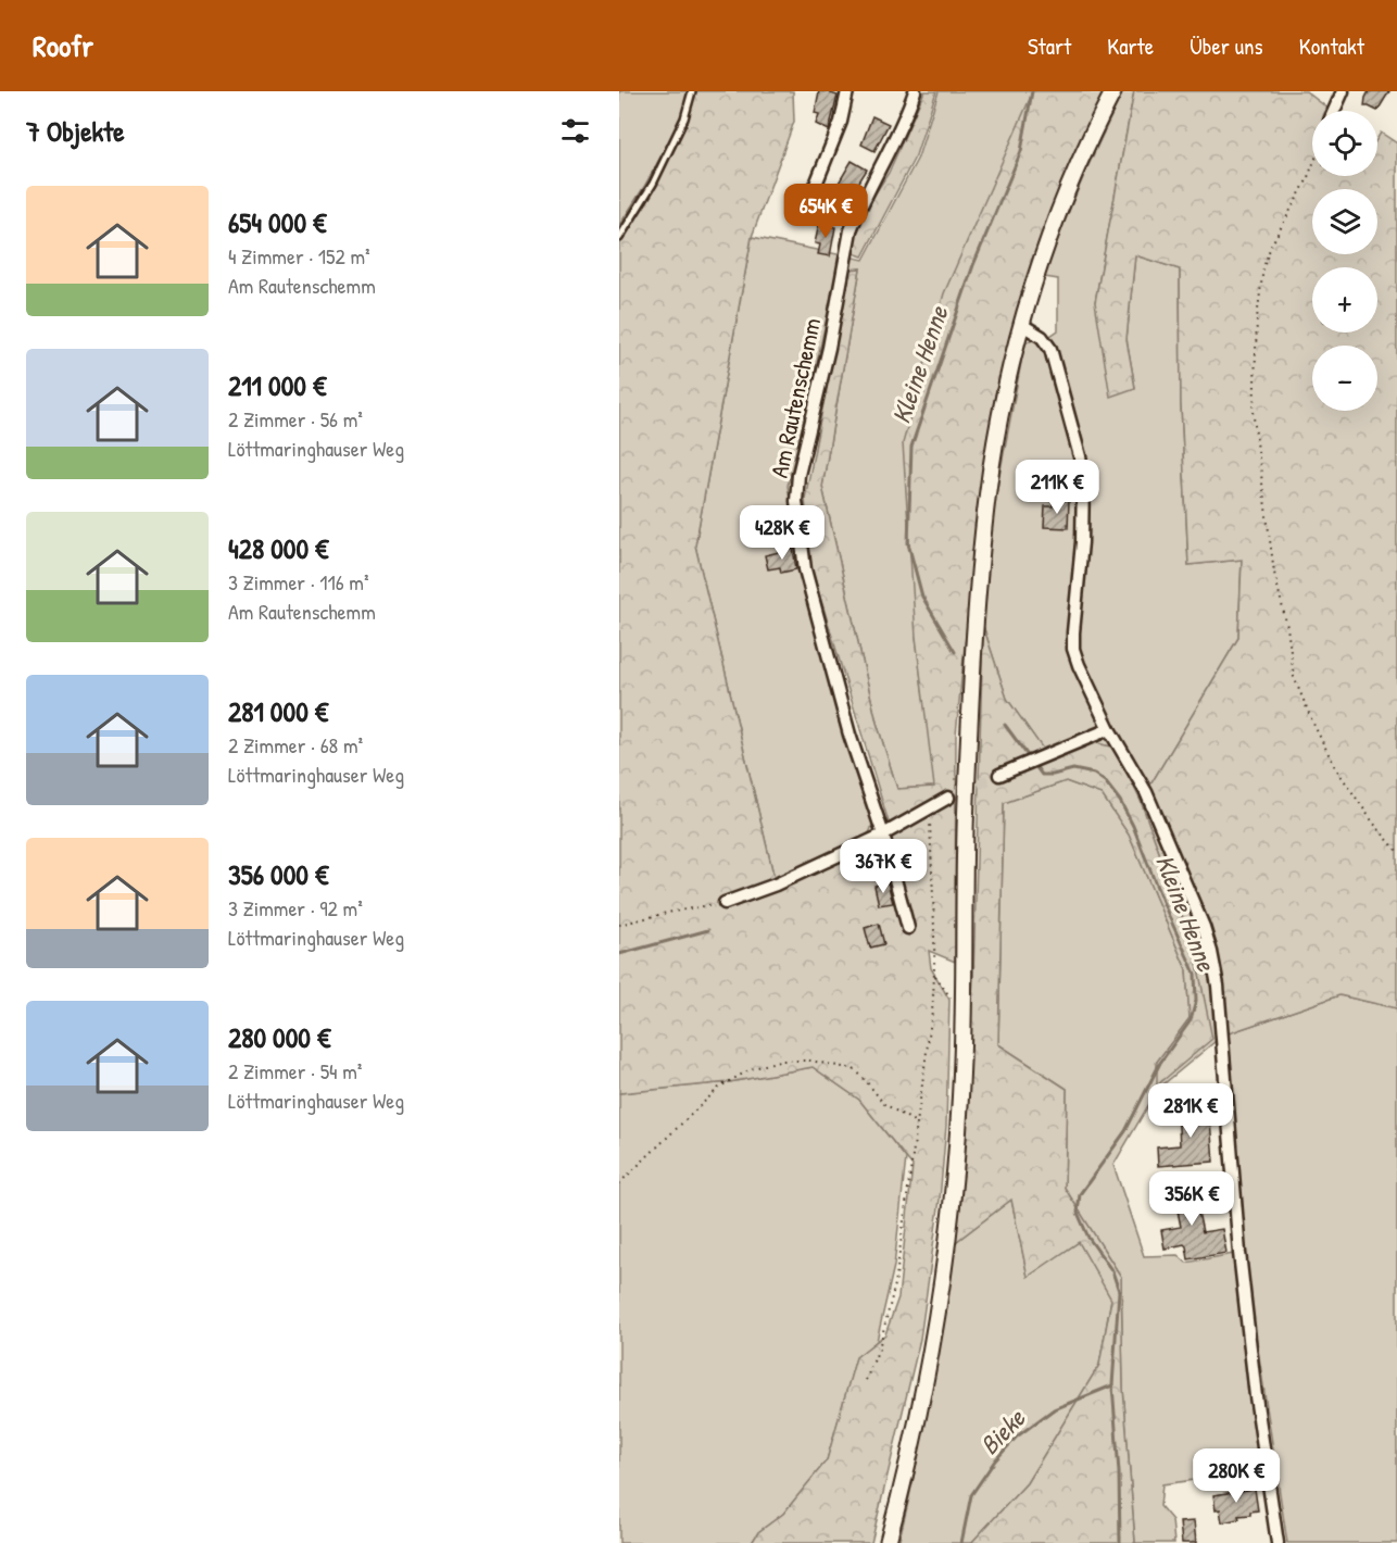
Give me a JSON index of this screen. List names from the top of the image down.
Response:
{
  "streets": {
    "street": ["Am Rautenschemm"]
  },
  "water": ["Kleine Henne", "Bieke"],
  "page": {
    "header": "Roofr",
    "nav": [
      "Start",
      "Karte",
      "Über uns",
      "Kontakt"
    ],
    "heading": "7 Objekte",
    "map_buttons": ["+", "−"],
    "list": [
      {
        "name": "654 000 €",
        "note": "4 Zimmer · 152 m² · Am Rautenschemm"
      },
      {
        "name": "211 000 €",
        "note": "2 Zimmer · 56 m² · Löttmaringhauser Weg"
      },
      {
        "name": "428 000 €",
        "note": "3 Zimmer · 116 m² · Am Rautenschemm"
      },
      {
        "name": "281 000 €",
        "note": "2 Zimmer · 68 m² · Löttmaringhauser Weg"
      },
      {
        "name": "356 000 €",
        "note": "3 Zimmer · 92 m² · Löttmaringhauser Weg"
      },
      {
        "name": "280 000 €",
        "note": "2 Zimmer · 54 m² · Löttmaringhauser Weg"
      }
    ],
    "price": [
      "654K €",
      "211K €",
      "428K €",
      "367K €",
      "281K €",
      "356K €",
      "280K €"
    ]
  }
}
